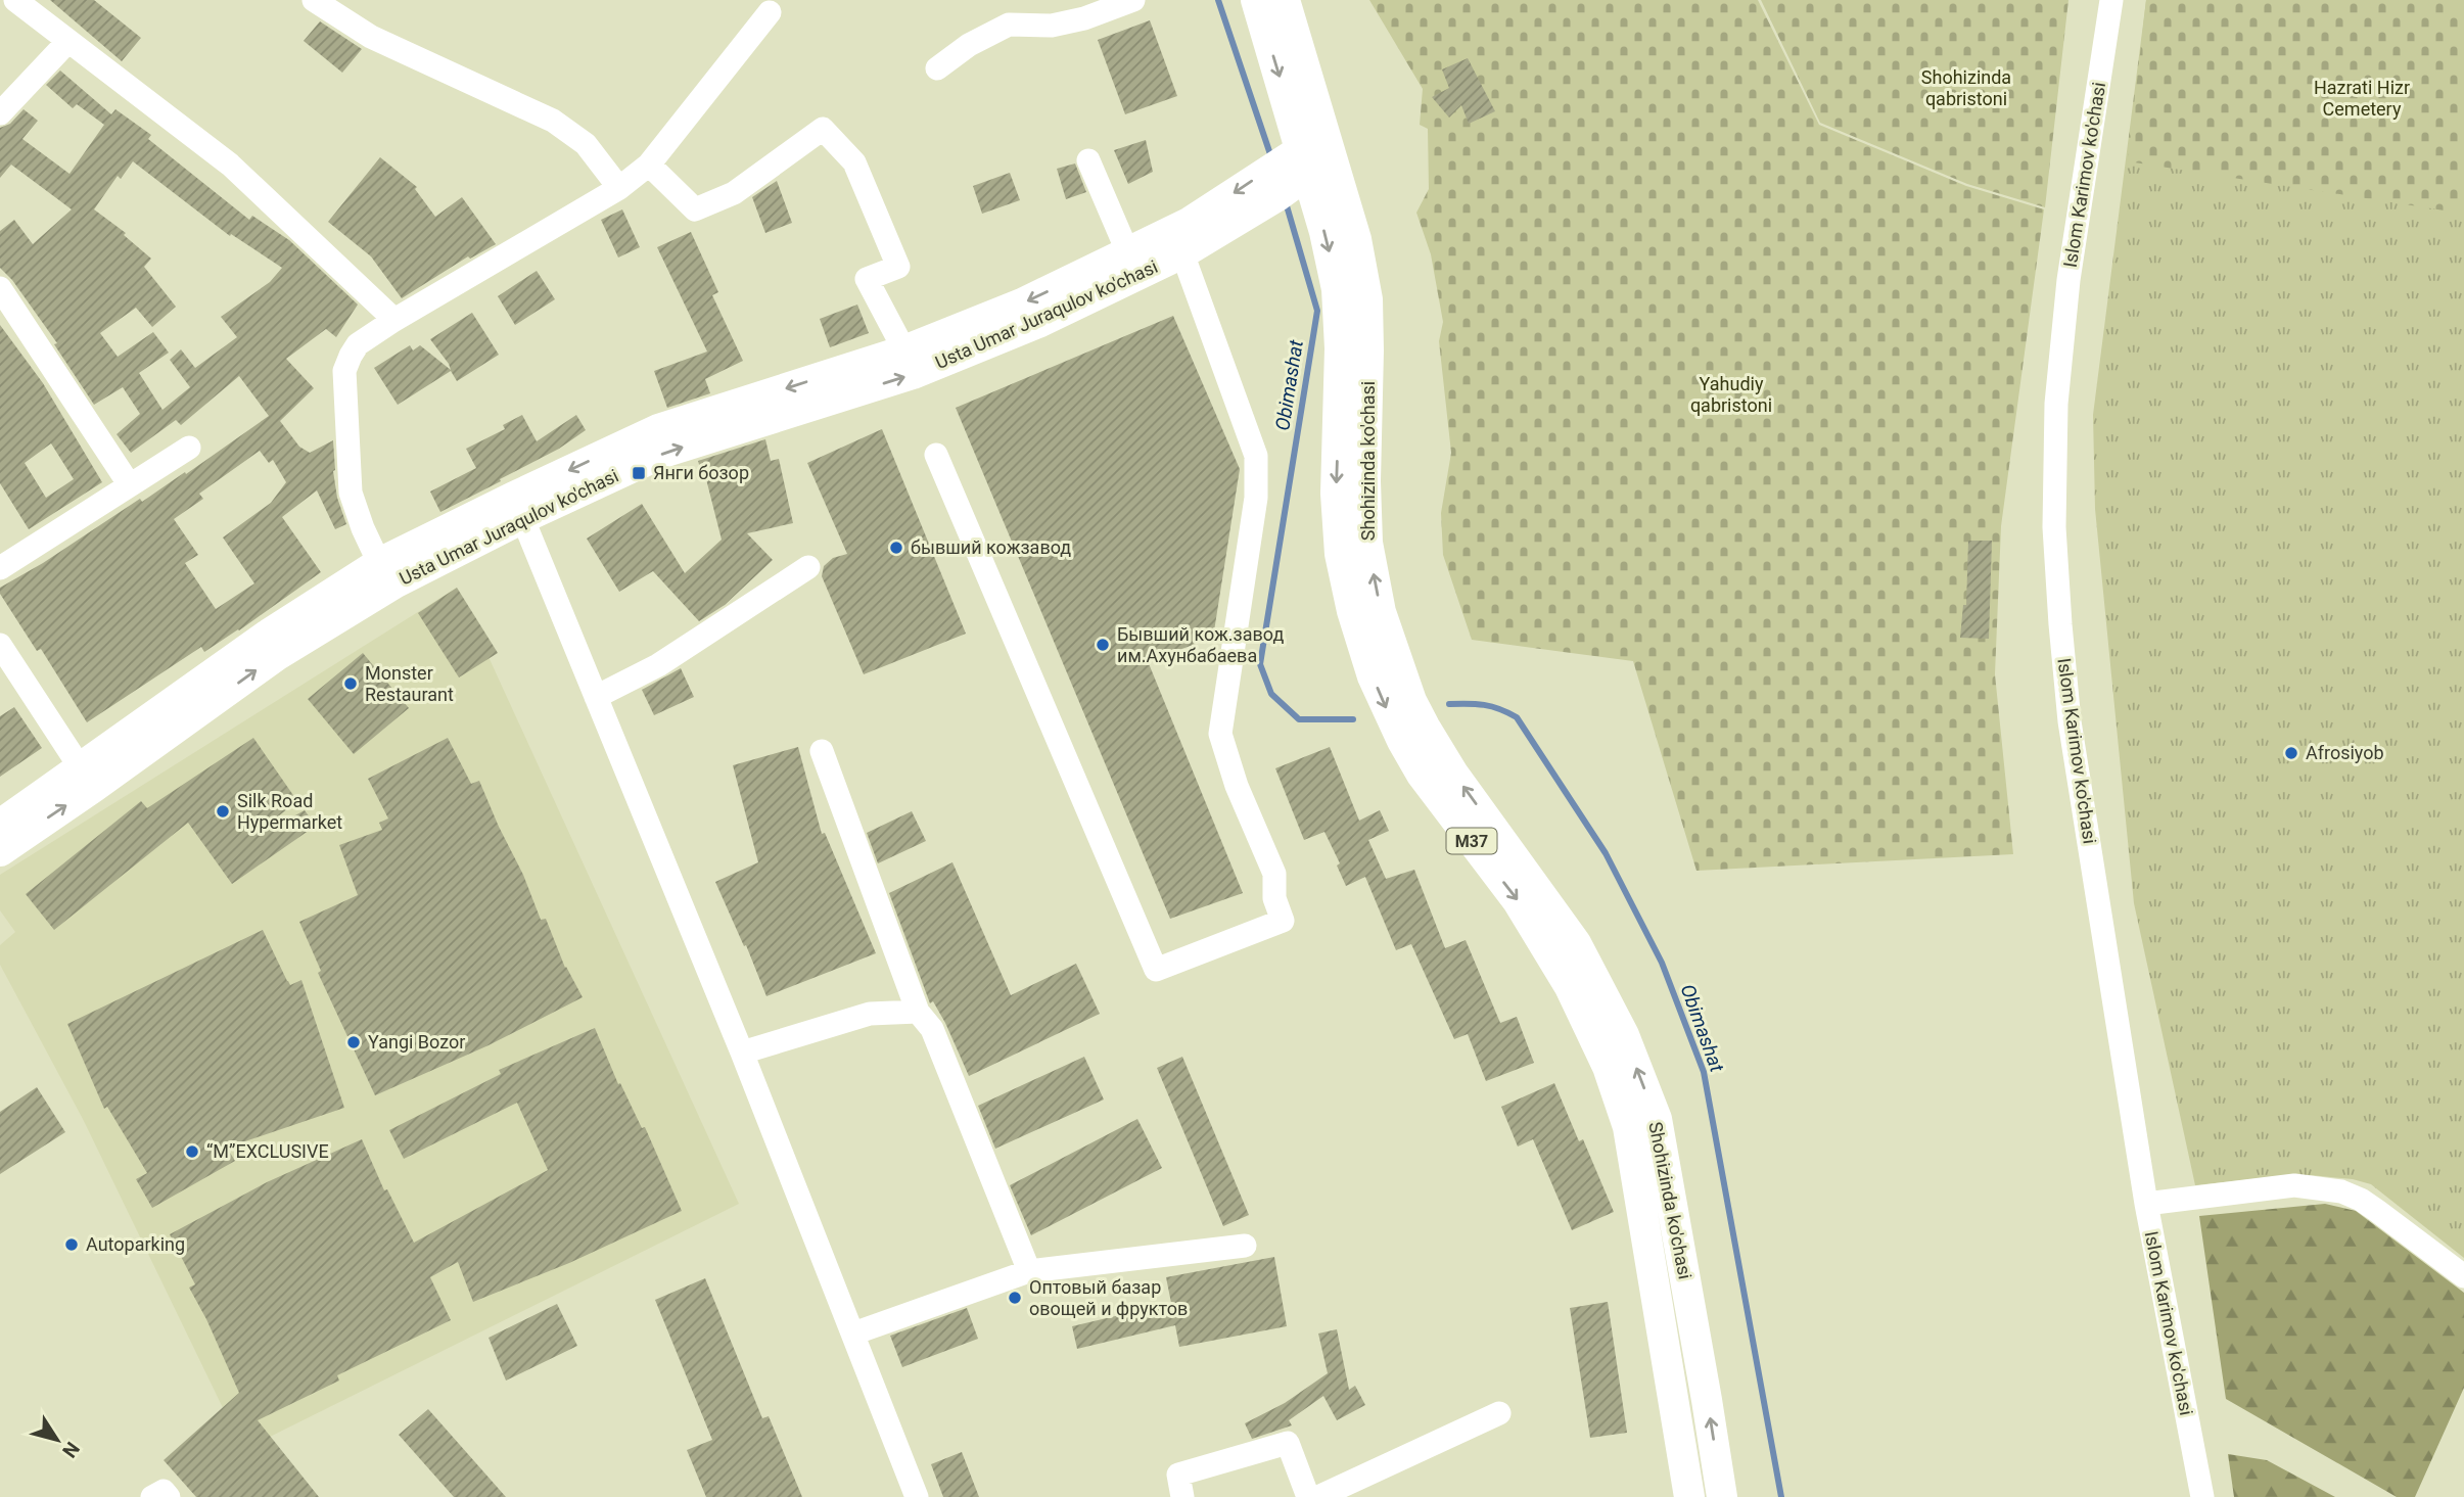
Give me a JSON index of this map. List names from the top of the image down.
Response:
{
  "streets": {
    "main road": ["Usta Umar Juraqulov ko'chasi", "Shohizinda ko'chasi", "M37"],
    "street": ["Islom Karimov ko'chasi"]
  },
  "crossings": [
    ["Usta Umar Juraqulov ko'chasi", "Shohizinda ko'chasi"]
  ],
  "water": ["Obimashat"],
  "parks": ["Shohizinda qabristoni", "Hazrati Hizr Cemetery", "Yahudiy qabristoni"],
  "places": {
    "transit": ["Янги бозор"],
    "other": [
      "бывший кожзавод",
      "Бывший кож.завод им.Ахунбабаева",
      "Monster Restaurant",
      "Afrosiyob",
      "Silk Road Hypermarket",
      "Yangi Bozor",
      "“M”EXCLUSIVE",
      "Autoparking",
      "Оптовый базар овощей и фруктов"
    ]
  },
  "north": "bottom right"
}
